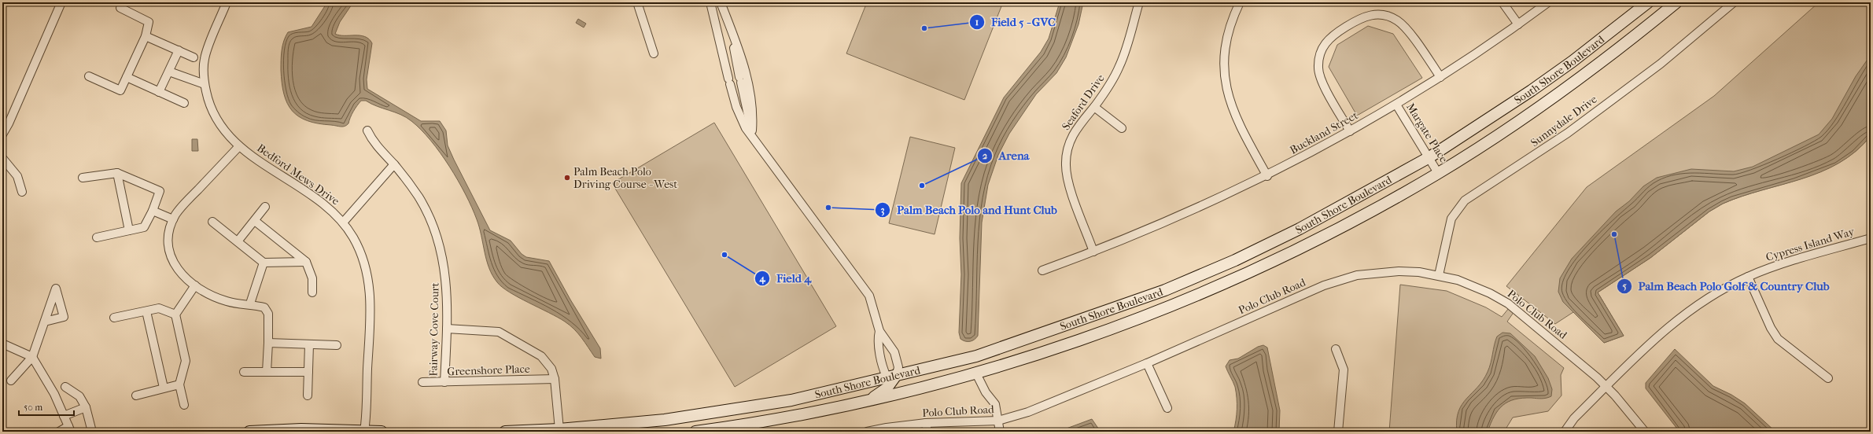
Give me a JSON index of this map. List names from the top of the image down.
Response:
{
  "streets": {
    "street": [
      "South Shore Boulevard",
      "Seaford Drive",
      "Sunnydale Drive",
      "Buckland Street",
      "Margate Place",
      "Bedford Mews Drive",
      "Cypress Island Way",
      "Polo Club Road",
      "Fairway Cove Court",
      "Greenshore Place"
    ]
  },
  "crossings": [
    ["South Shore Boulevard", "Margate Place"],
    ["Seaford Drive", "Buckland Street"],
    ["Sunnydale Drive", "Polo Club Road"],
    ["Buckland Street", "Margate Place"],
    ["Cypress Island Way", "Polo Club Road"],
    ["Fairway Cove Court", "Greenshore Place"]
  ],
  "places": [
    "Field 5 - GVC",
    "Palm Beach Polo Driving Course - West",
    "Arena",
    "Palm Beach Polo and Hunt Club",
    "Palm Beach Polo Golf & Country Club",
    "Field 4"
  ],
  "scale_bar": "50 m"
}
